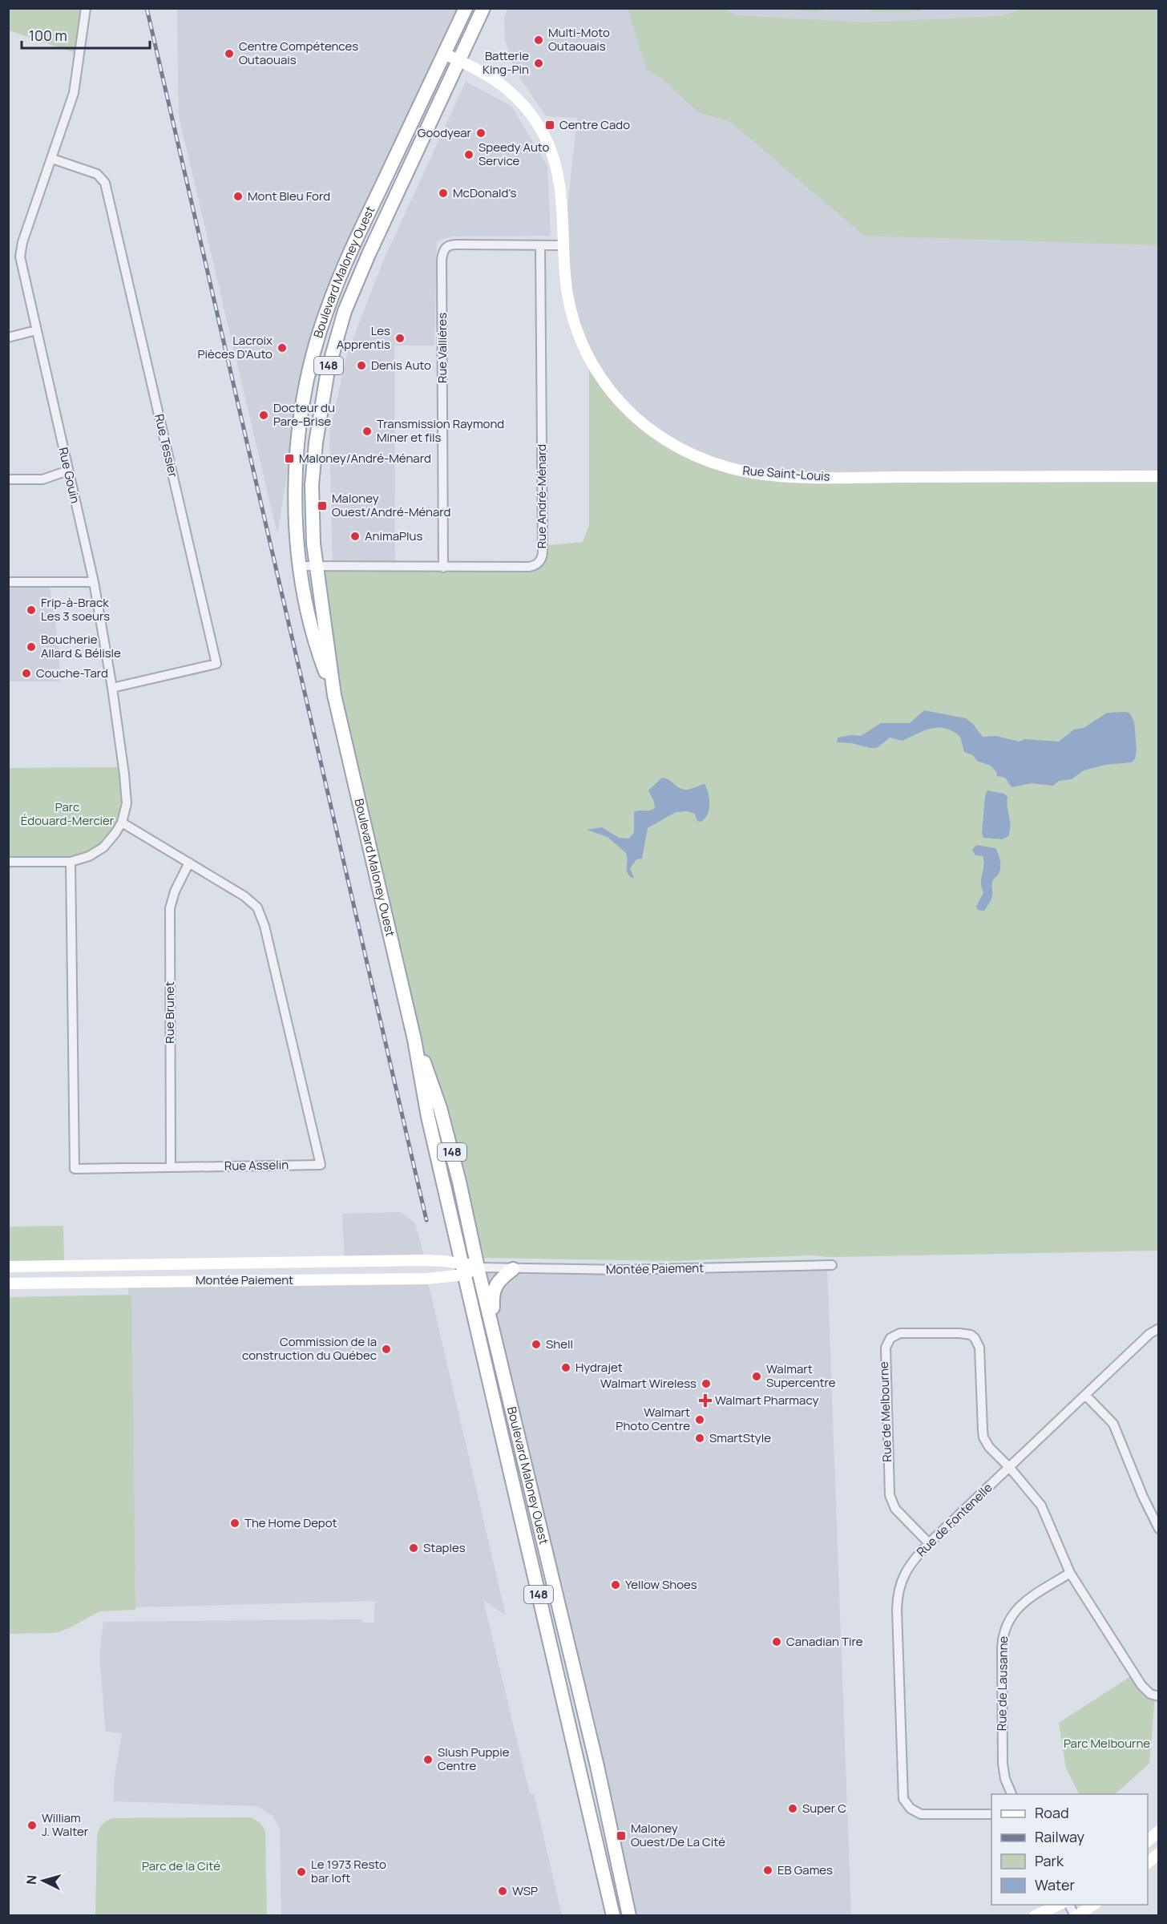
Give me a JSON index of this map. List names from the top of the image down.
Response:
{
  "streets": {
    "main road": ["Boulevard Maloney Ouest", "148"],
    "street": [
      "Rue Vallières",
      "Rue Tessier",
      "Rue Saint-Louis",
      "Rue Gouin",
      "Rue André-Ménard",
      "Rue Brunet",
      "Rue Asselin",
      "Montée Paiement",
      "Rue de Melbourne",
      "Rue de Fontenelle",
      "Rue de Lausanne"
    ]
  },
  "crossings": [
    ["Boulevard Maloney Ouest", "Rue Saint-Louis"],
    ["Boulevard Maloney Ouest", "Rue André-Ménard"],
    ["Boulevard Maloney Ouest", "Montée Paiement"],
    ["Rue Vallières", "Rue Saint-Louis"],
    ["Rue Vallières", "Rue André-Ménard"],
    ["Rue Tessier", "Rue Gouin"],
    ["Rue Gouin", "Rue Asselin"],
    ["Rue Brunet", "Rue Asselin"],
    ["Rue de Melbourne", "Rue de Fontenelle"],
    ["Rue de Melbourne", "Rue de Lausanne"]
  ],
  "parks": ["Parc Édouard-Mercier", "Parc Melbourne", "Parc de la Cité"],
  "places": {
    "other": [
      "Multi-Moto Outaouais",
      "Centre Compétences Outaouais",
      "Batterie King-Pin",
      "Goodyear",
      "Speedy Auto Service",
      "McDonald's",
      "Mont Bleu Ford",
      "Les Apprentis",
      "Lacroix Pièces D'Auto",
      "Denis Auto",
      "Docteur du Pare-Brise",
      "Transmission Raymond Miner et fils",
      "AnimaPlus",
      "Frip-à-Brack Les 3 soeurs",
      "Boucherie Allard & Bélisle",
      "Couche-Tard",
      "Shell",
      "Commission de la construction du Québec",
      "Hydrajet",
      "Walmart Supercentre",
      "Walmart Wireless",
      "Walmart Photo Centre",
      "SmartStyle",
      "The Home Depot",
      "Staples",
      "Yellow Shoes",
      "Canadian Tire",
      "Slush Puppie Centre",
      "Super C",
      "William J. Walter",
      "EB Games",
      "Le 1973 Resto bar loft",
      "WSP"
    ],
    "transit": [
      "Centre Cado",
      "Maloney/André-Ménard",
      "Maloney Ouest/André-Ménard",
      "Maloney Ouest/De La Cité"
    ],
    "health": ["Walmart Pharmacy"]
  },
  "legend": [
    "Road",
    "Railway",
    "Park",
    "Water"
  ],
  "scale_bar": "100 m",
  "north": "left"
}
